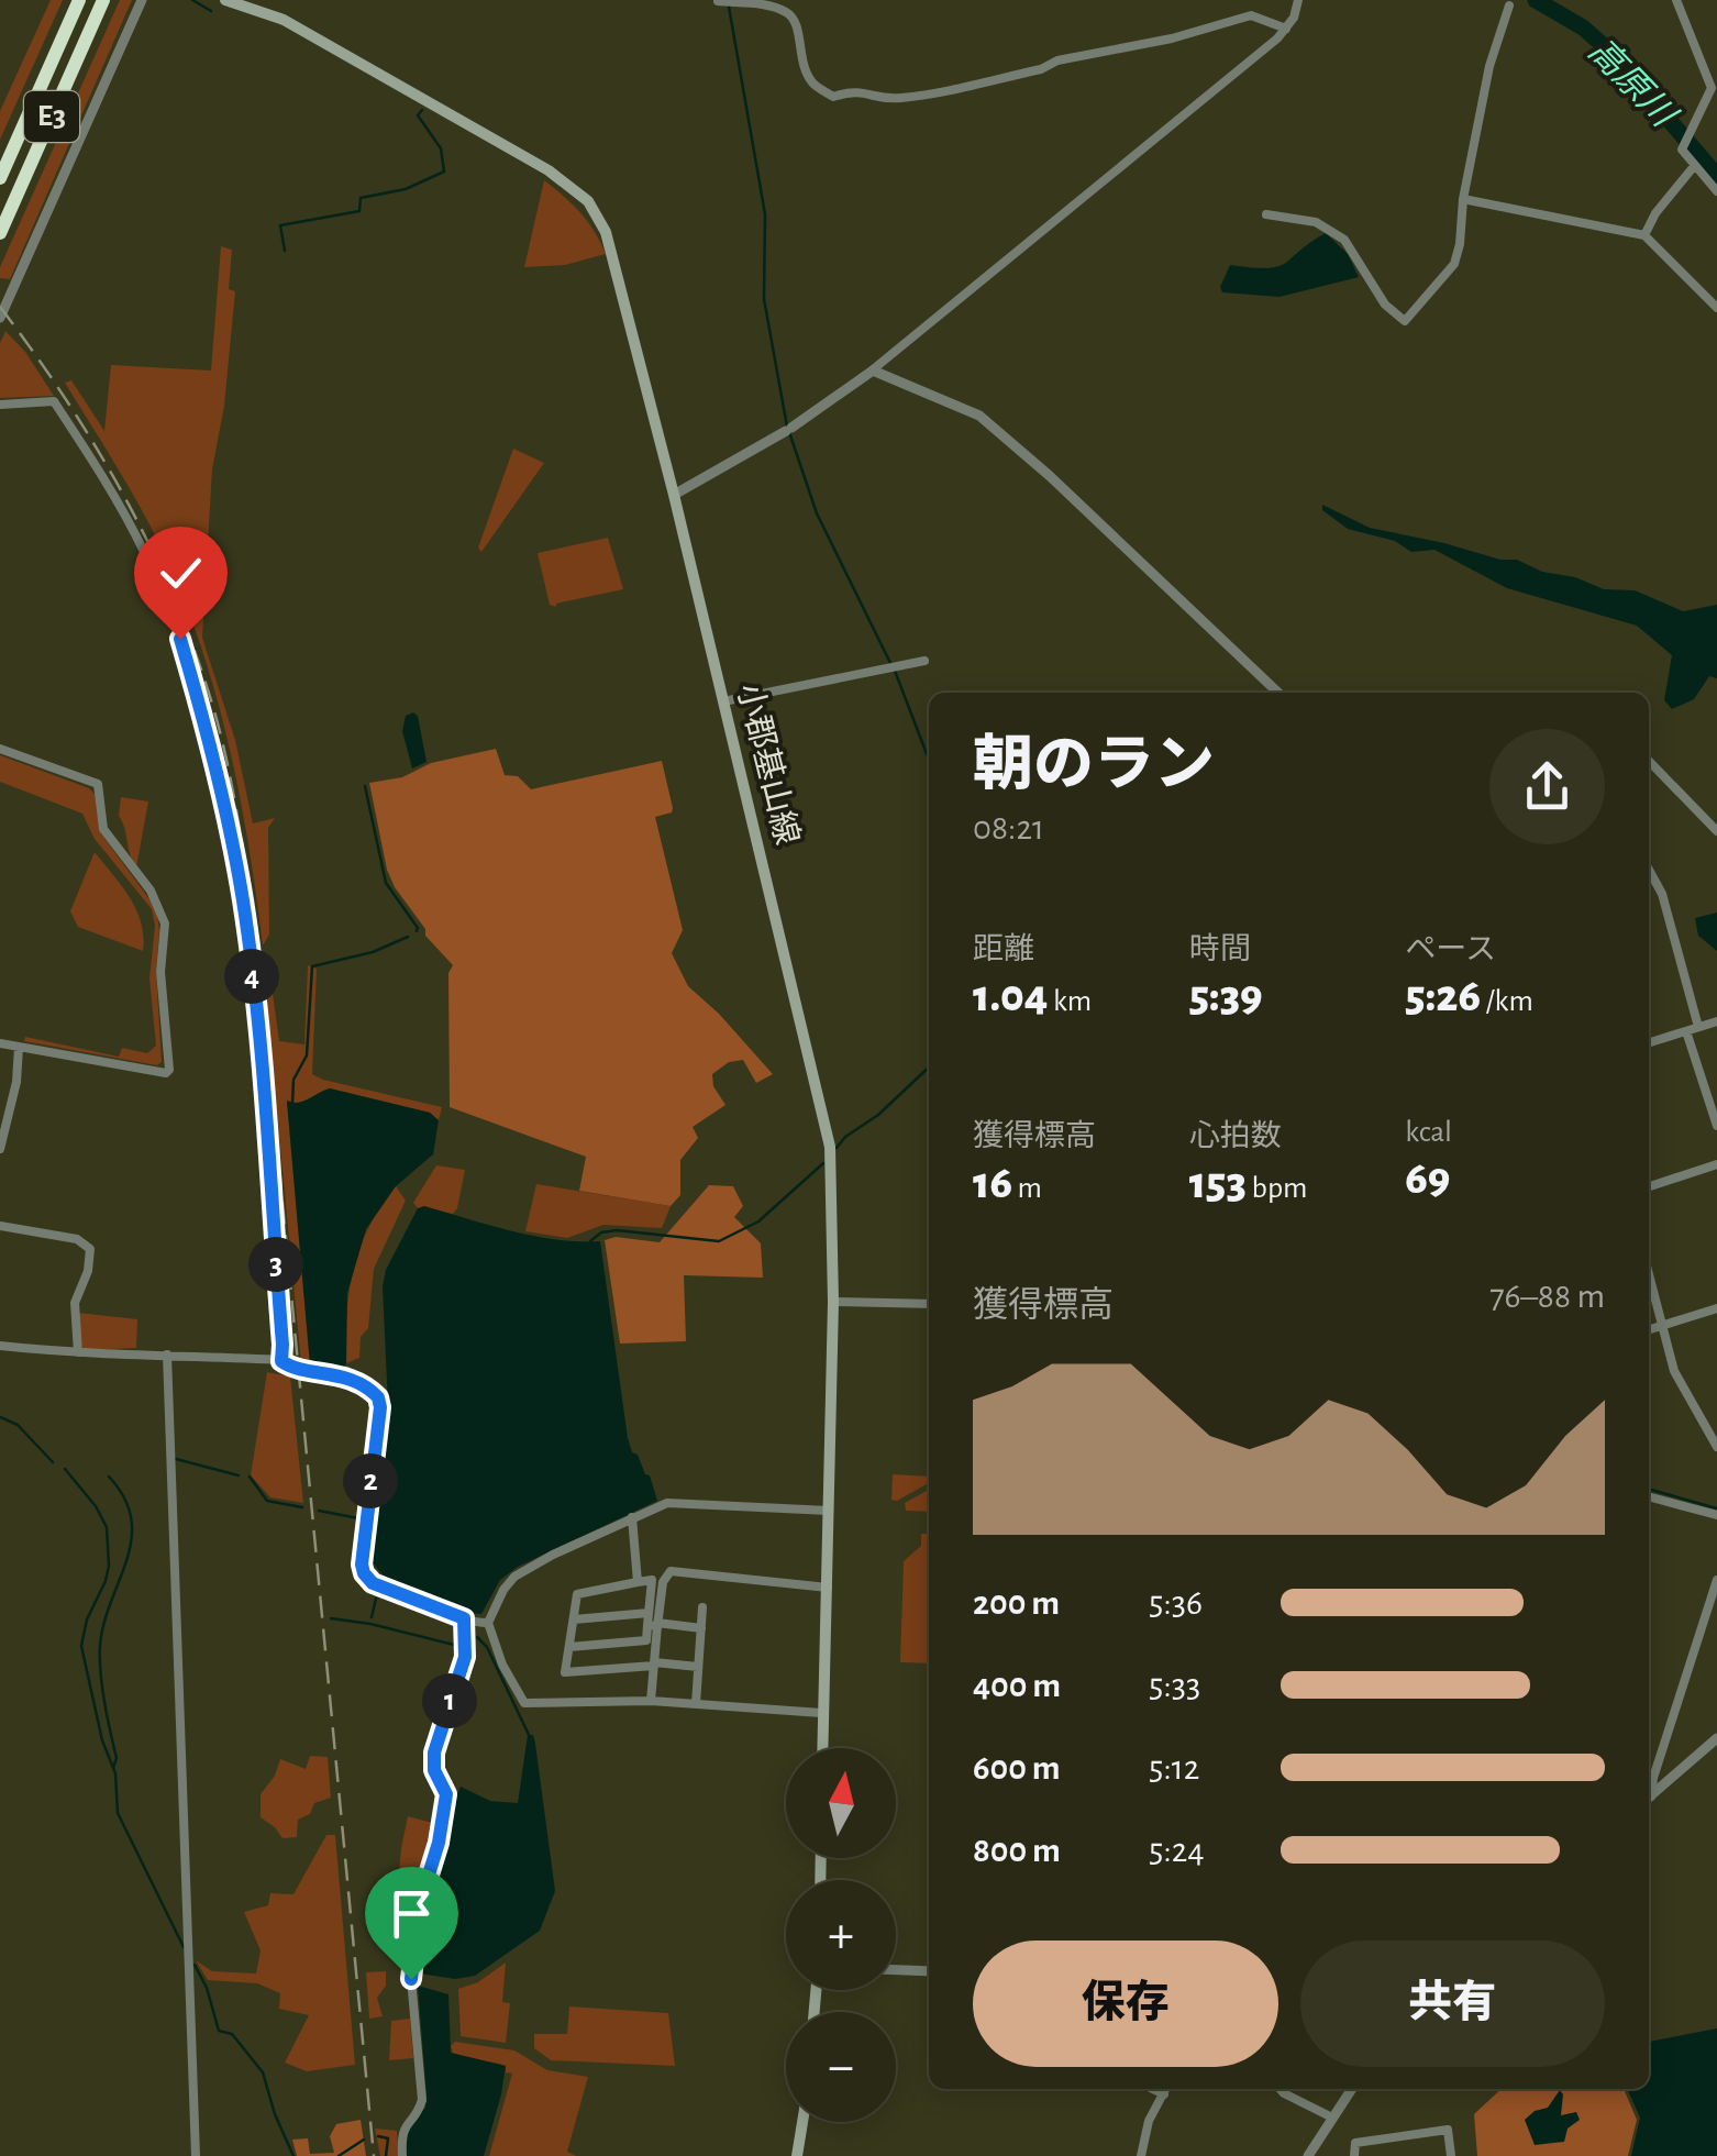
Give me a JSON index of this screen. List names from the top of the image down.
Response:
{
  "streets": {
    "highway": ["E3"],
    "main road": ["小郡基山線"]
  },
  "water": ["高原川"],
  "north": "top",
  "page": {
    "heading": ["朝のラン", "08:21"],
    "stats": [
      ["距離", "1.04 km"],
      ["時間", "5:39"],
      ["ペース", "5:26 /km"],
      ["獲得標高", "16 m"],
      ["心拍数", "153 bpm"],
      ["kcal", "69"]
    ],
    "pins": [
      "4",
      "3",
      "2",
      "1"
    ],
    "chart": ["獲得標高", "76–88 m"],
    "list": [
      {
        "name": "200 m",
        "note": "5:36"
      },
      {
        "name": "400 m",
        "note": "5:33"
      },
      {
        "name": "600 m",
        "note": "5:12"
      },
      {
        "name": "800 m",
        "note": "5:24"
      }
    ],
    "map_buttons": ["+", "−"],
    "buttons": ["保存", "共有"]
  }
}
